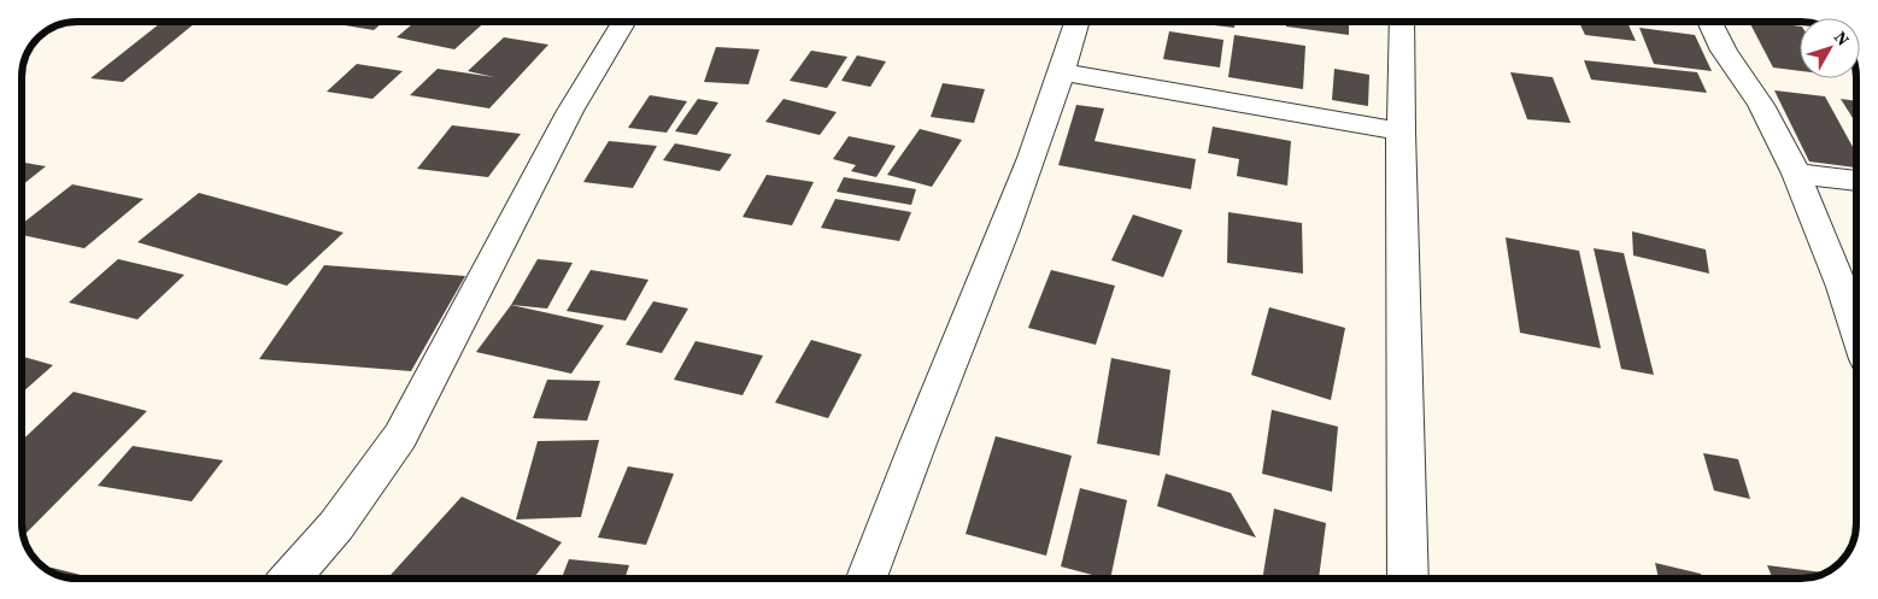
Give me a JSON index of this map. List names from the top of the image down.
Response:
{
  "north": "top right"
}
